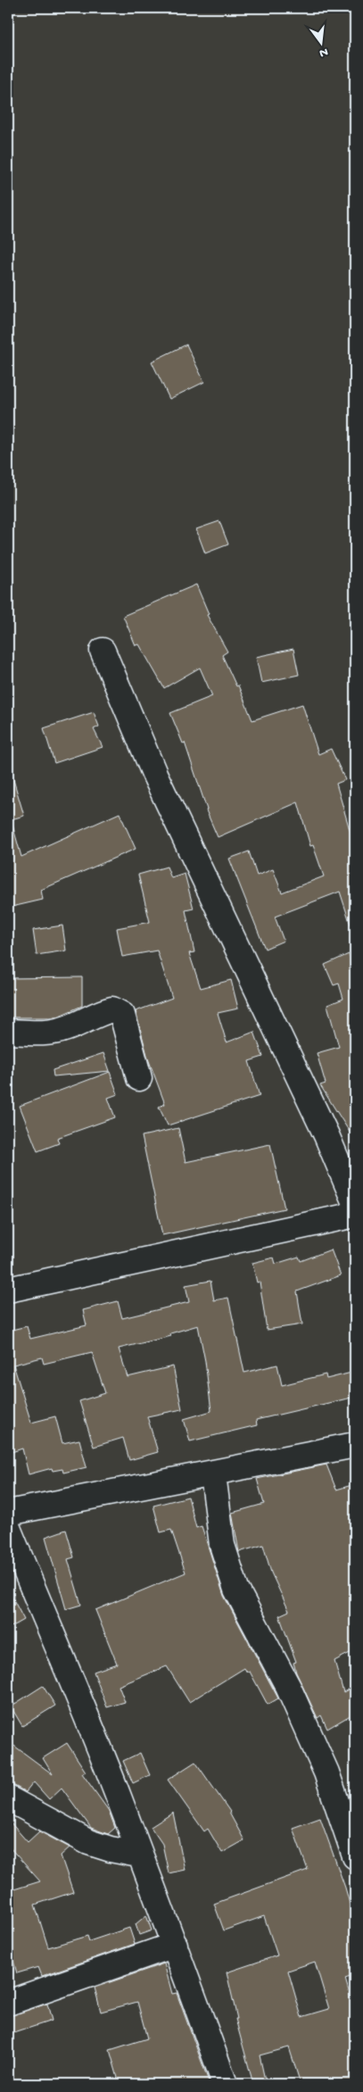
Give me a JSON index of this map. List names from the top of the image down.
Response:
{
  "north": "bottom"
}
